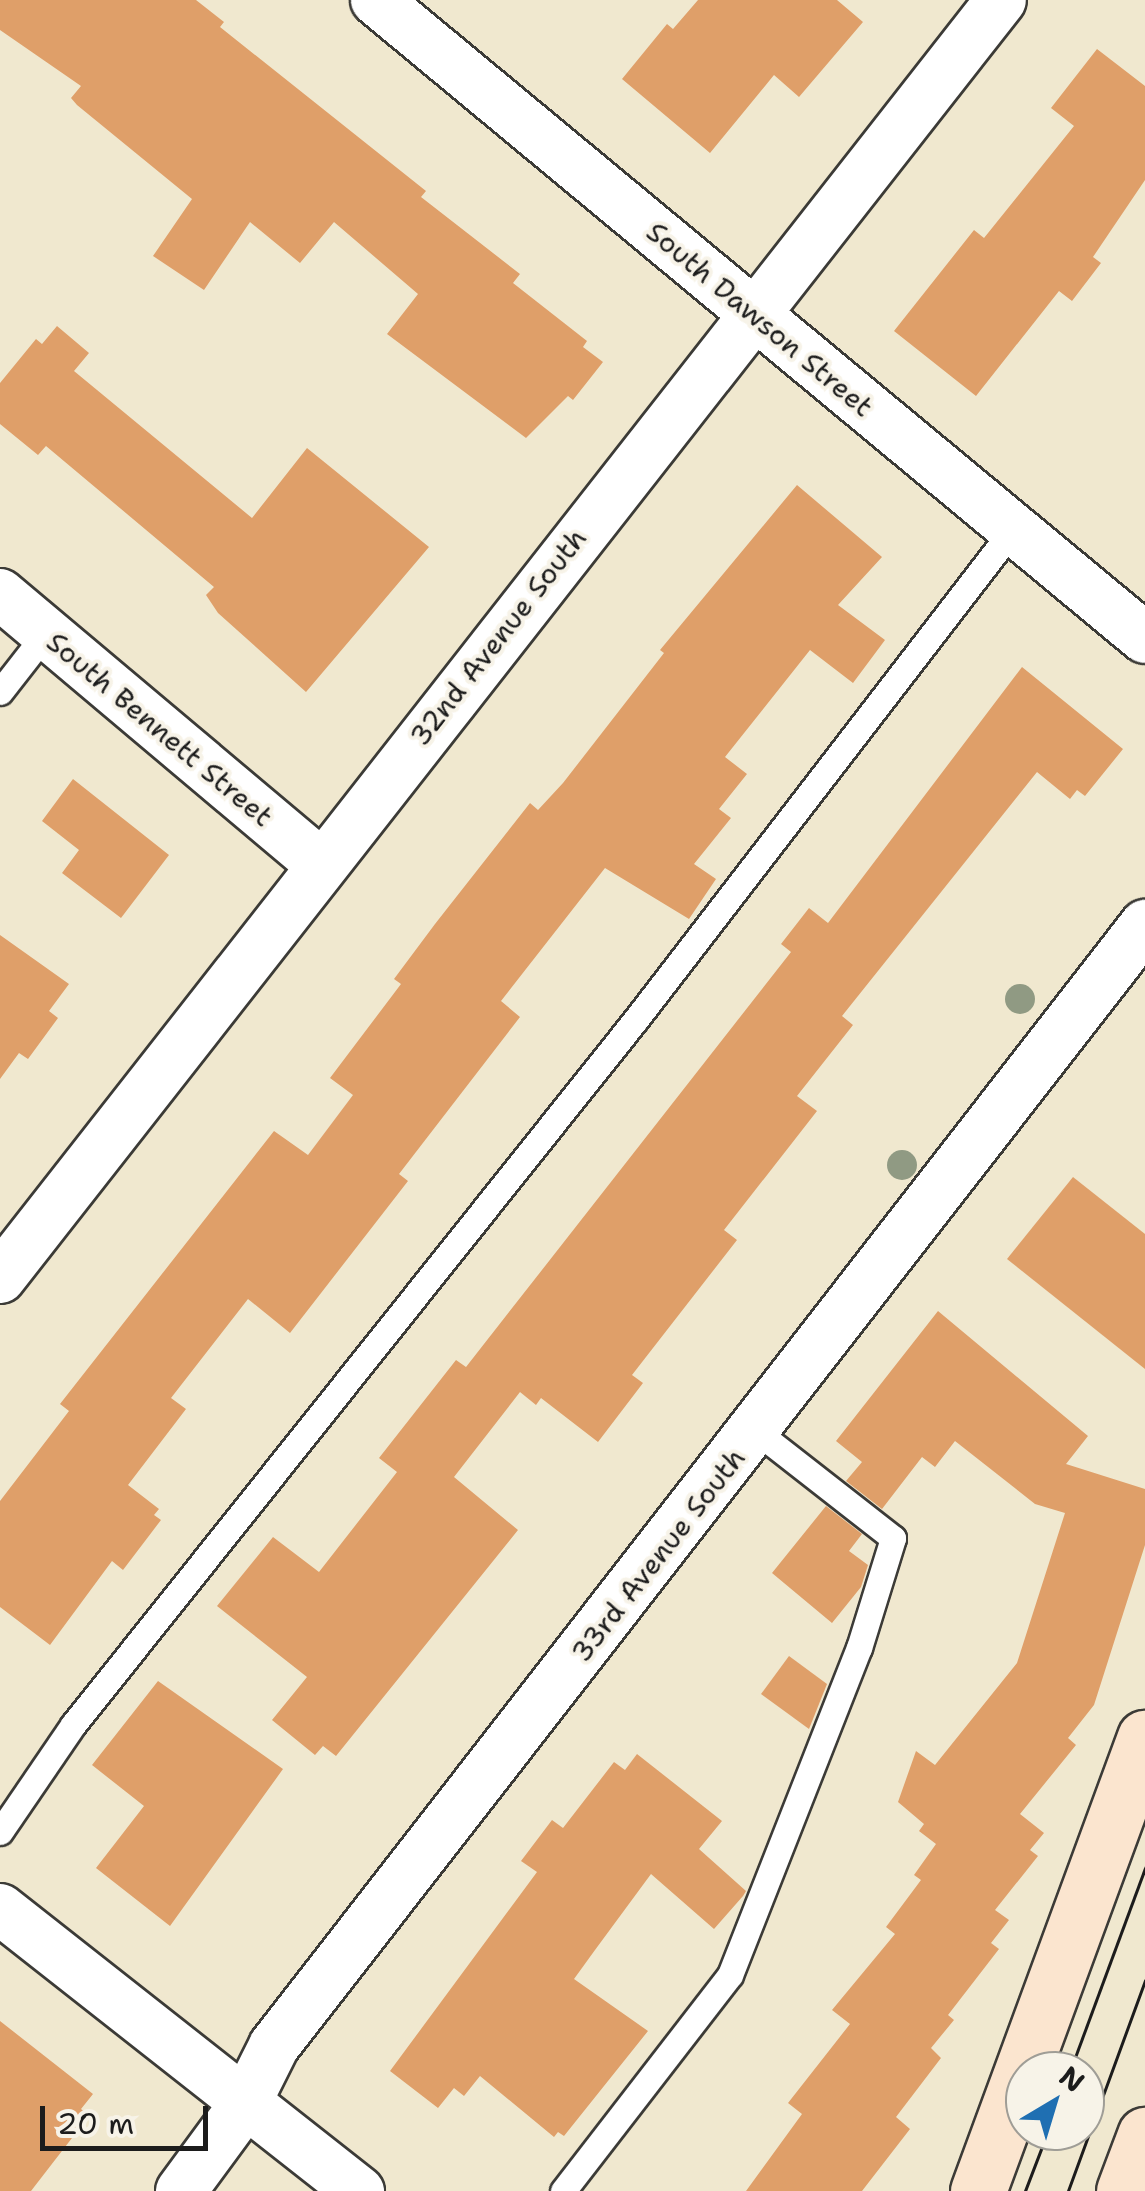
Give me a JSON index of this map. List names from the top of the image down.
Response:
{
  "streets": {
    "street": [
      "South Dawson Street",
      "32nd Avenue South",
      "South Bennett Street",
      "33rd Avenue South"
    ]
  },
  "crossings": [
    ["South Dawson Street", "32nd Avenue South"],
    ["32nd Avenue South", "South Bennett Street"]
  ],
  "scale_bar": "20 m",
  "north": "top right"
}
